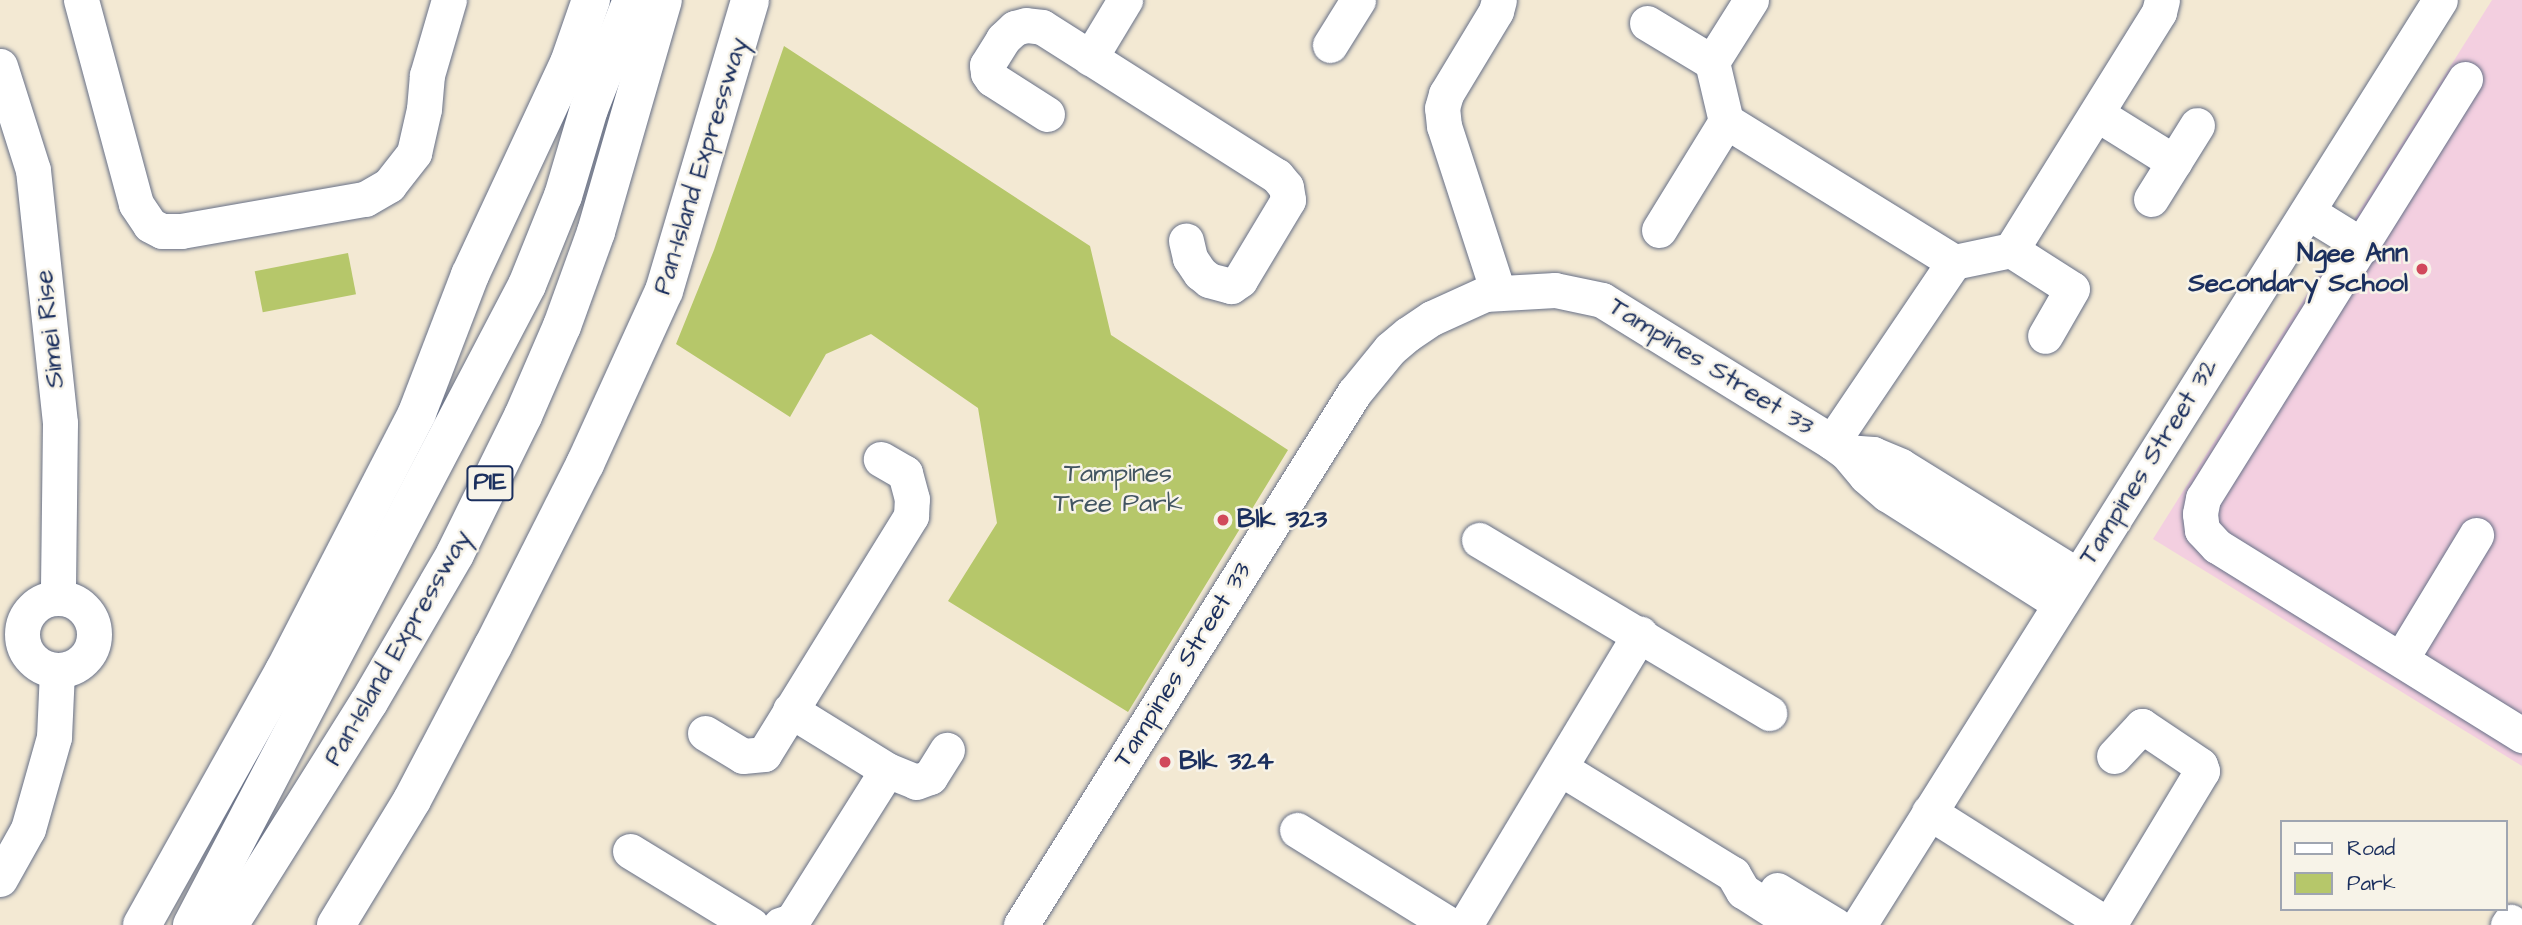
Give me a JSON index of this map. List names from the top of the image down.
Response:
{
  "streets": {
    "highway": ["Pan-Island Expressway", "PIE"],
    "street": ["Simei Rise", "Tampines Street 33", "Tampines Street 32"]
  },
  "crossings": [
    ["Tampines Street 33", "Tampines Street 32"]
  ],
  "parks": ["Tampines Tree Park"],
  "places": ["Ngee Ann Secondary School", "Blk 323", "Blk 324"],
  "legend": ["Road", "Park"]
}
